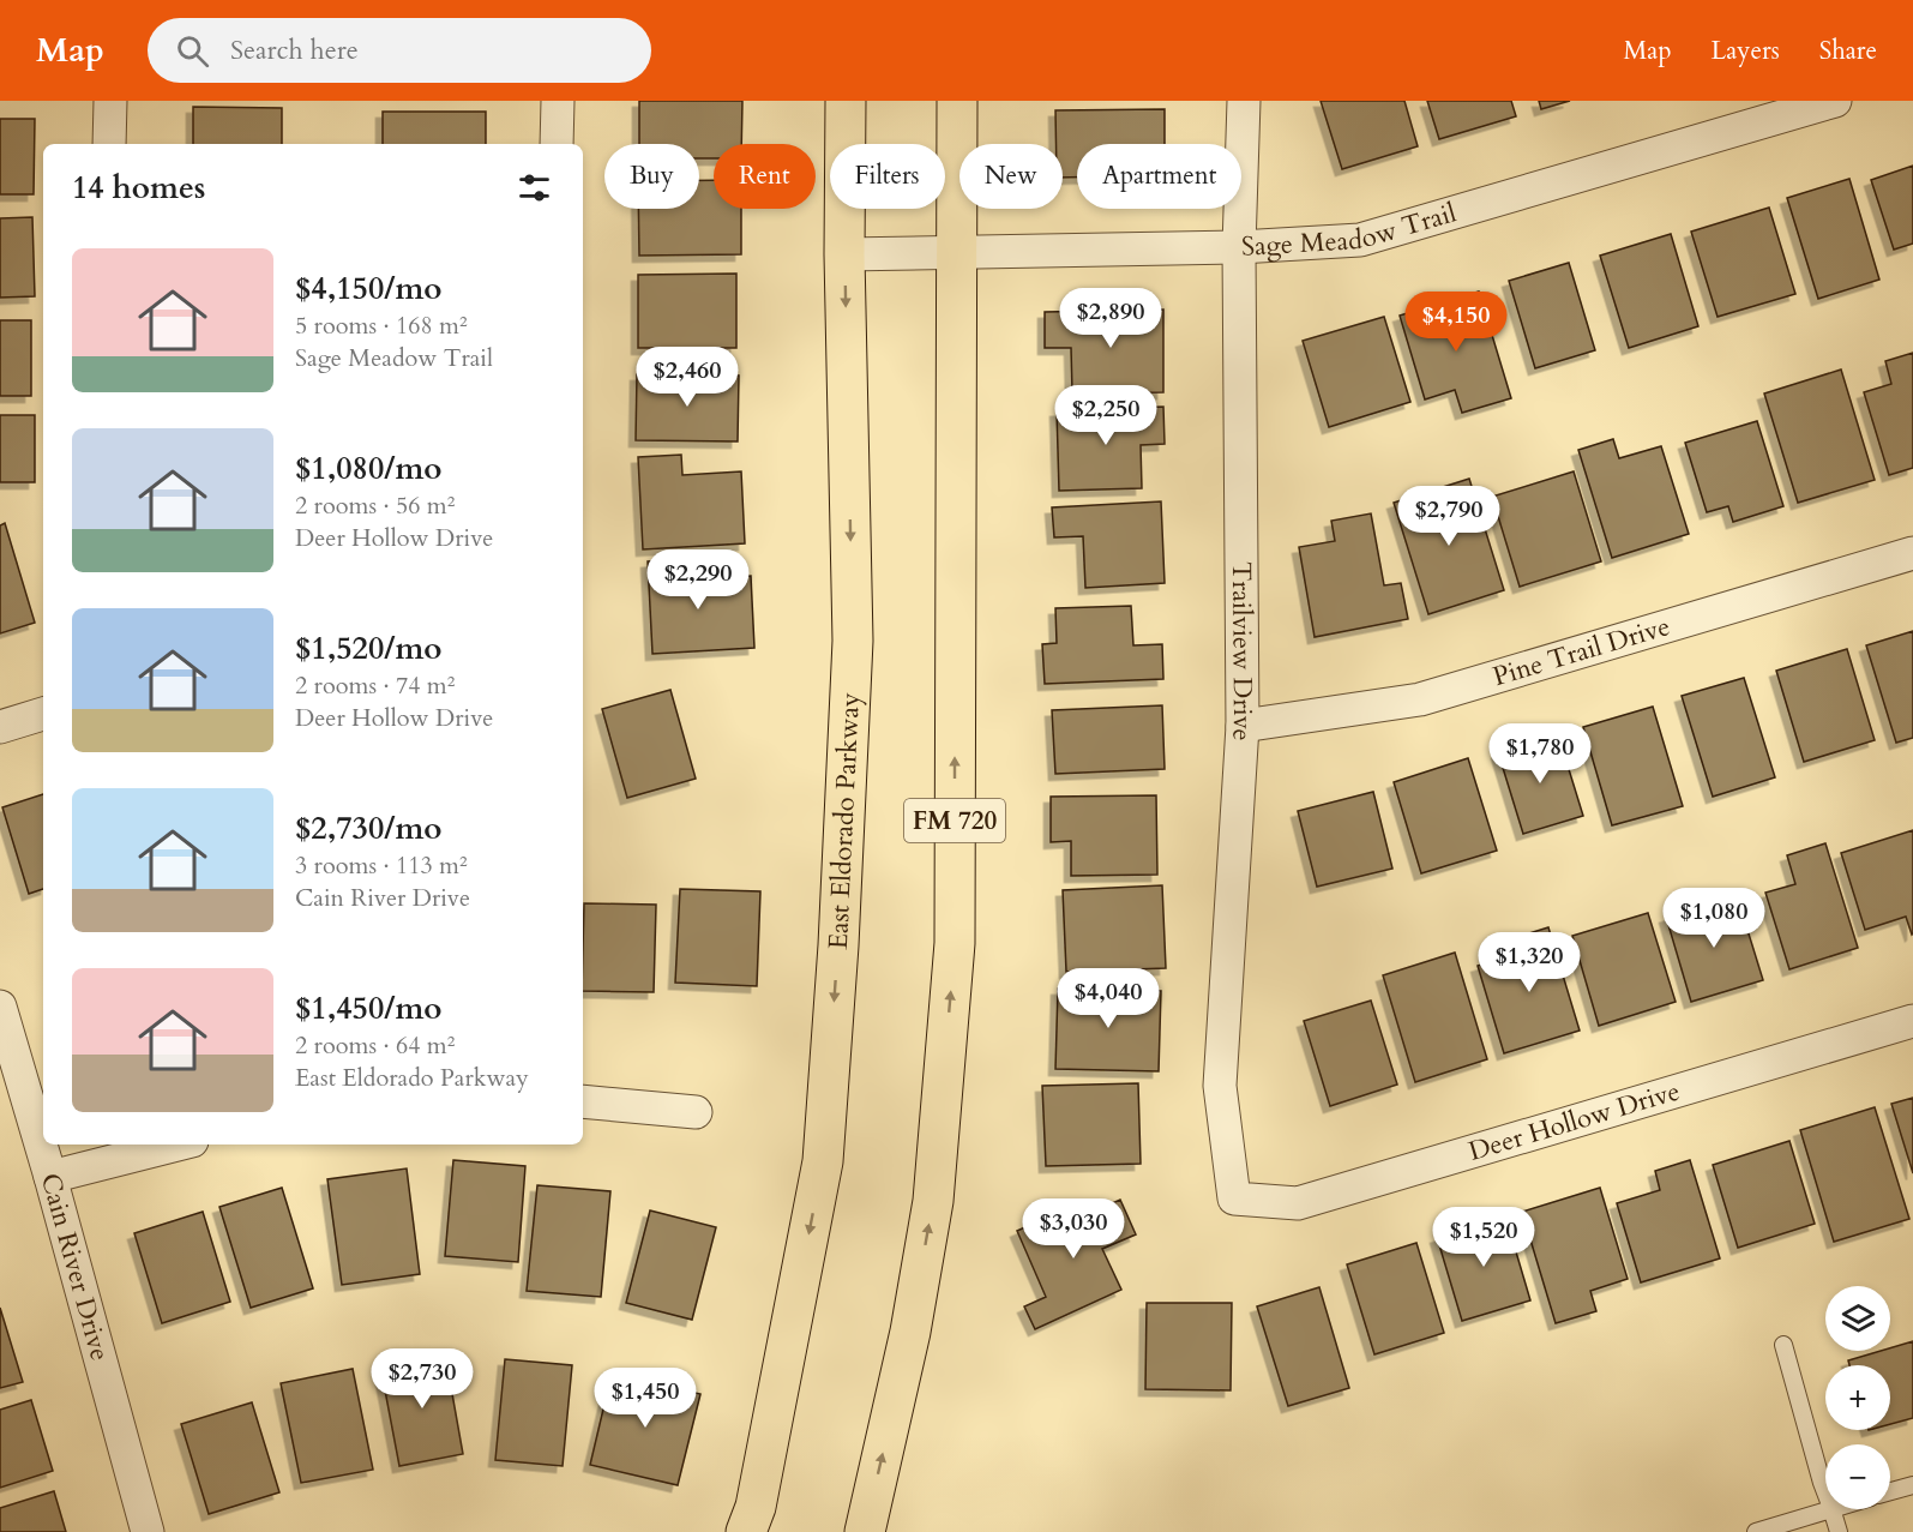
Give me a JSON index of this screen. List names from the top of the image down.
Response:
{
  "streets": {
    "main road": ["East Eldorado Parkway", "FM 720"],
    "street": [
      "Sage Meadow Trail",
      "Trailview Drive",
      "Pine Trail Drive",
      "Deer Hollow Drive",
      "Cain River Drive"
    ]
  },
  "crossings": [
    ["Sage Meadow Trail", "Trailview Drive"],
    ["Sage Meadow Trail", "East Eldorado Parkway"],
    ["Sage Meadow Trail", "FM 720"],
    ["Trailview Drive", "Pine Trail Drive"],
    ["Trailview Drive", "Deer Hollow Drive"]
  ],
  "page": {
    "header": "Map",
    "search": "Search here",
    "nav": ["Map", "Layers", "Share"],
    "chip": [
      "Buy",
      "Rent",
      "Filters",
      "New",
      "Apartment"
    ],
    "heading": "14 homes",
    "list": [
      {
        "name": "$4,150/mo",
        "note": "5 rooms · 168 m² · Sage Meadow Trail"
      },
      {
        "name": "$1,080/mo",
        "note": "2 rooms · 56 m² · Deer Hollow Drive"
      },
      {
        "name": "$1,520/mo",
        "note": "2 rooms · 74 m² · Deer Hollow Drive"
      },
      {
        "name": "$2,730/mo",
        "note": "3 rooms · 113 m² · Cain River Drive"
      },
      {
        "name": "$1,450/mo",
        "note": "2 rooms · 64 m² · East Eldorado Parkway"
      }
    ],
    "price": [
      "$2,890",
      "$4,150",
      "$2,460",
      "$2,250",
      "$2,790",
      "$2,290",
      "$1,780",
      "$1,080",
      "$1,320",
      "$4,040",
      "$3,030",
      "$1,520",
      "$2,730",
      "$1,450"
    ],
    "map_buttons": ["+", "−"]
  }
}
